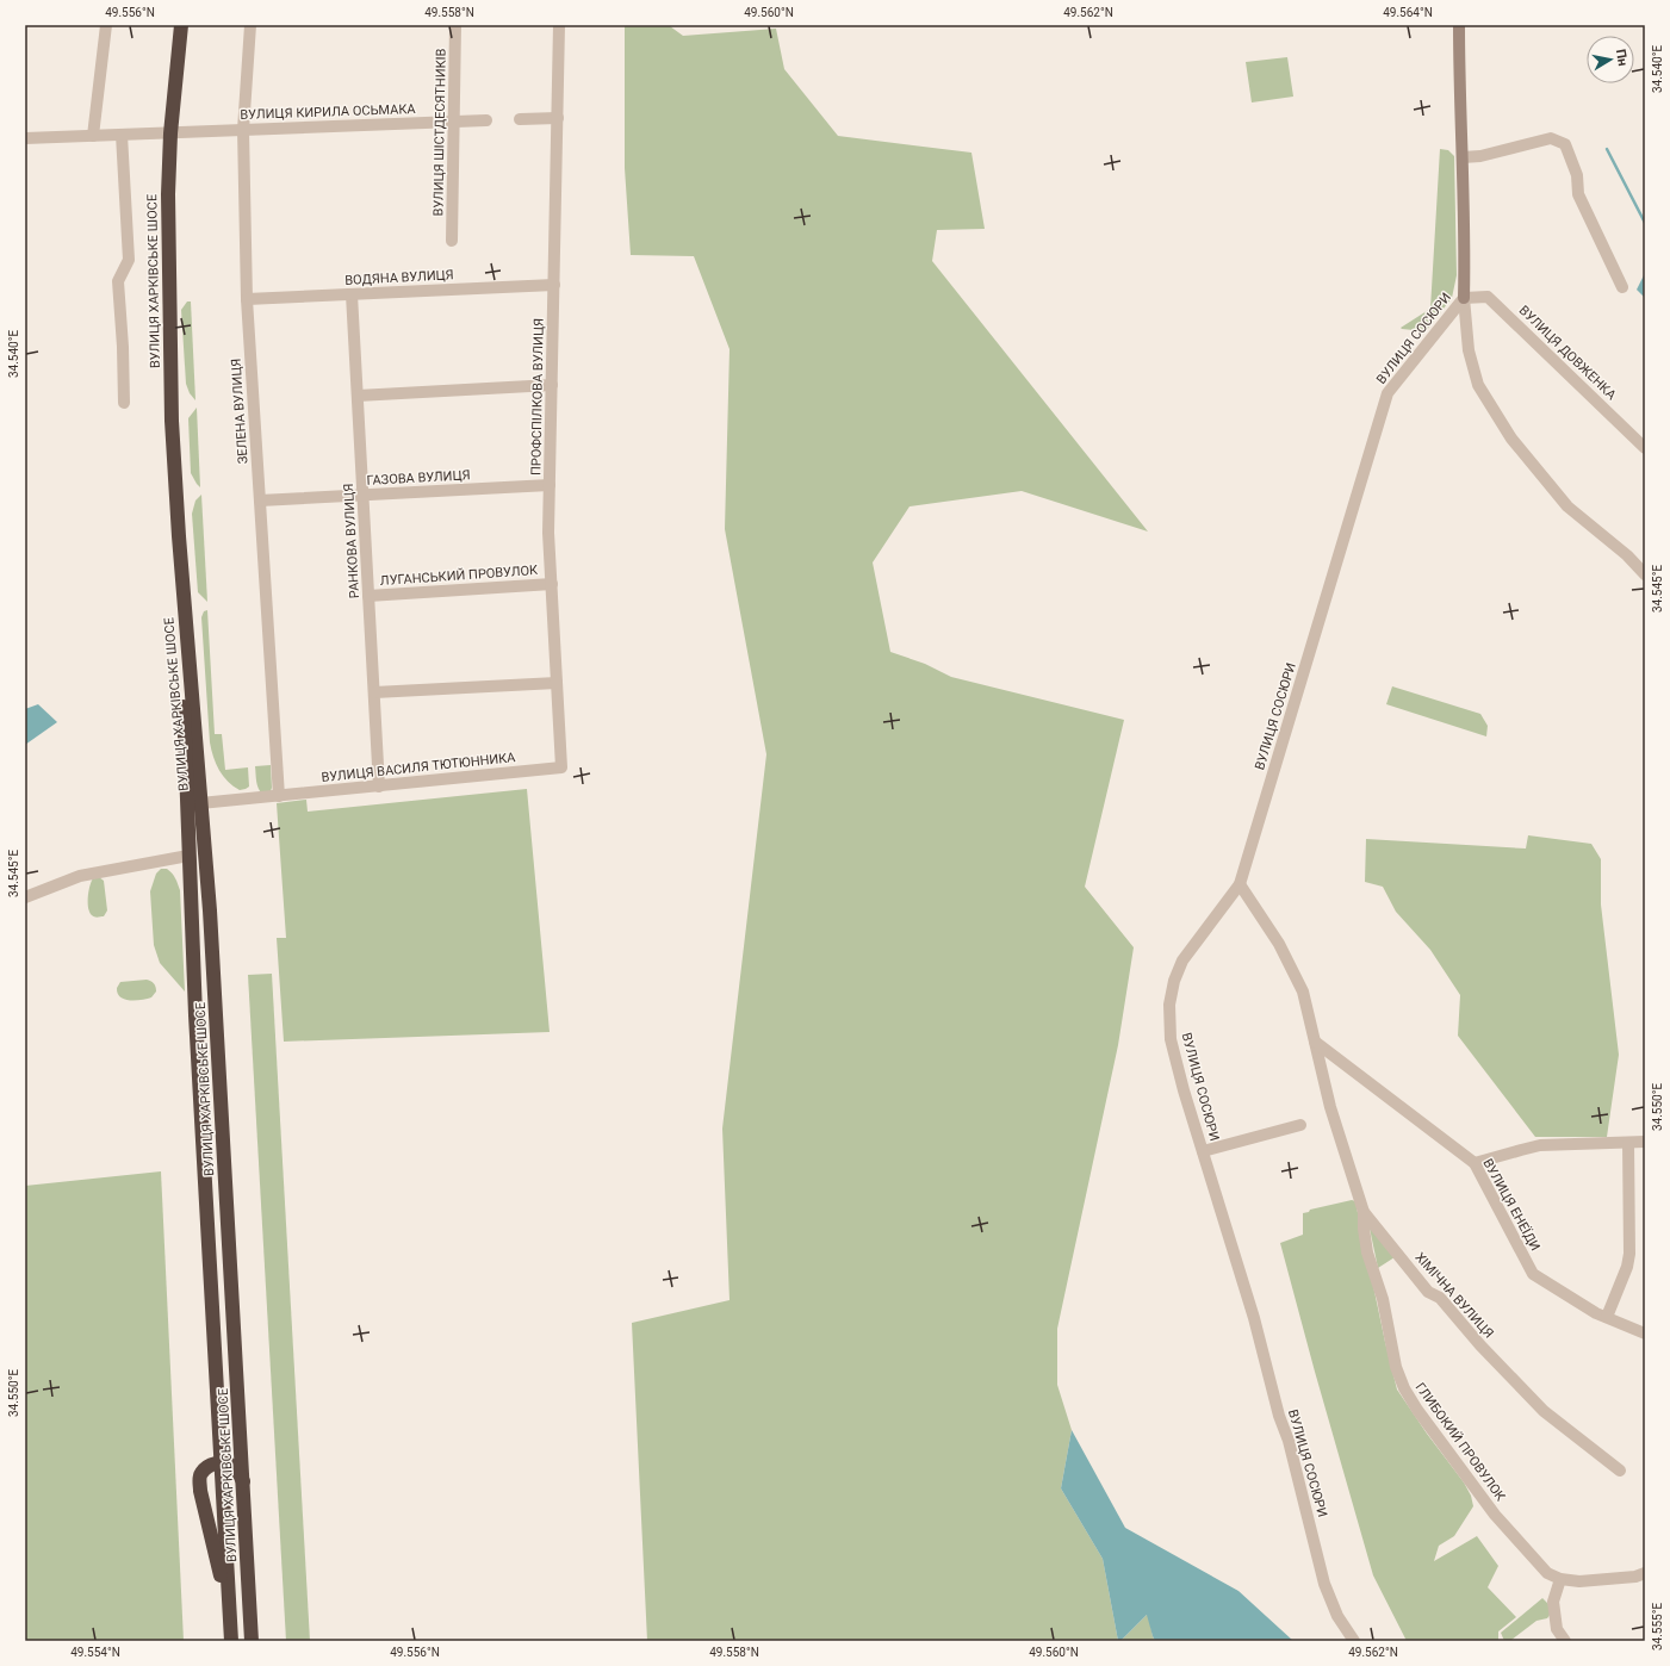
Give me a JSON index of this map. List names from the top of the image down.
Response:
{
  "streets": {
    "highway": ["ВУЛИЦЯ ХАРКІВСЬКЕ ШОСЕ"],
    "street": [
      "ВУЛИЦЯ КИРИЛА ОСЬМАКА",
      "ВУЛИЦЯ ШІСТДЕСЯТНИКІВ",
      "ВОДЯНА ВУЛИЦЯ",
      "ВУЛИЦЯ СОСЮРИ",
      "ВУЛИЦЯ ДОВЖЕНКА",
      "ПРОФСПІЛКОВА ВУЛИЦЯ",
      "ЗЕЛЕНА ВУЛИЦЯ",
      "ГАЗОВА ВУЛИЦЯ",
      "РАНКОВА ВУЛИЦЯ",
      "ЛУГАНСЬКИЙ ПРОВУЛОК",
      "ВУЛИЦЯ ВАСИЛЯ ТЮТЮННИКА",
      "ВУЛИЦЯ ЕНЕЇДИ",
      "ХІМІЧНА ВУЛИЦЯ",
      "ГЛИБОКИЙ ПРОВУЛОК"
    ]
  },
  "crossings": [
    ["ВУЛИЦЯ КИРИЛА ОСЬМАКА", "ВУЛИЦЯ ШІСТДЕСЯТНИКІВ"],
    ["ВУЛИЦЯ КИРИЛА ОСЬМАКА", "ВУЛИЦЯ ХАРКІВСЬКЕ ШОСЕ"],
    ["ВУЛИЦЯ КИРИЛА ОСЬМАКА", "ЗЕЛЕНА ВУЛИЦЯ"],
    ["ВОДЯНА ВУЛИЦЯ", "ПРОФСПІЛКОВА ВУЛИЦЯ"],
    ["ВОДЯНА ВУЛИЦЯ", "ЗЕЛЕНА ВУЛИЦЯ"],
    ["ВОДЯНА ВУЛИЦЯ", "РАНКОВА ВУЛИЦЯ"],
    ["ВУЛИЦЯ ХАРКІВСЬКЕ ШОСЕ", "ВУЛИЦЯ ВАСИЛЯ ТЮТЮННИКА"],
    ["ВУЛИЦЯ СОСЮРИ", "ВУЛИЦЯ ДОВЖЕНКА"],
    ["ПРОФСПІЛКОВА ВУЛИЦЯ", "ГАЗОВА ВУЛИЦЯ"],
    ["ПРОФСПІЛКОВА ВУЛИЦЯ", "ЛУГАНСЬКИЙ ПРОВУЛОК"],
    ["ПРОФСПІЛКОВА ВУЛИЦЯ", "ВУЛИЦЯ ВАСИЛЯ ТЮТЮННИКА"],
    ["ЗЕЛЕНА ВУЛИЦЯ", "ГАЗОВА ВУЛИЦЯ"],
    ["ЗЕЛЕНА ВУЛИЦЯ", "ВУЛИЦЯ ВАСИЛЯ ТЮТЮННИКА"],
    ["ГАЗОВА ВУЛИЦЯ", "РАНКОВА ВУЛИЦЯ"],
    ["РАНКОВА ВУЛИЦЯ", "ЛУГАНСЬКИЙ ПРОВУЛОК"],
    ["РАНКОВА ВУЛИЦЯ", "ВУЛИЦЯ ВАСИЛЯ ТЮТЮННИКА"],
    ["ВУЛИЦЯ ЕНЕЇДИ", "ХІМІЧНА ВУЛИЦЯ"],
    ["ХІМІЧНА ВУЛИЦЯ", "ГЛИБОКИЙ ПРОВУЛОК"]
  ],
  "north": "right",
  "coordinates": [
    "49.556°N",
    "49.558°N",
    "49.560°N",
    "49.562°N",
    "49.564°N",
    "34.540°E",
    "34.545°E",
    "34.550°E",
    "34.555°E",
    "49.554°N"
  ]
}
